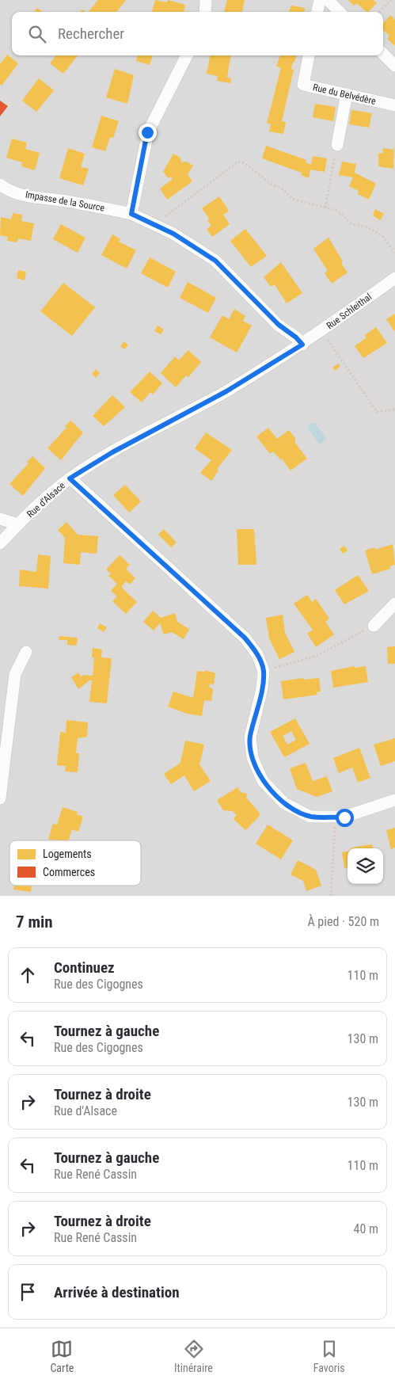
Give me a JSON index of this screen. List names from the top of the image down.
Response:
{
  "streets": {
    "street": [
      "Rue du Belvédère",
      "Impasse de la Source",
      "Rue Schleithal",
      "Rue d'Alsace"
    ]
  },
  "crossings": [
    ["Impasse de la Source", "Rue Schleithal"],
    ["Impasse de la Source", "Rue d'Alsace"],
    ["Rue Schleithal", "Rue d'Alsace"]
  ],
  "legend": ["Logements", "Commerces"],
  "page": {
    "search": "Rechercher",
    "heading": ["7 min", "À pied · 520 m"],
    "list": [
      ["Continuez", "Rue des Cigognes", "110 m"],
      ["Tournez à gauche", "Rue des Cigognes", "130 m"],
      ["Tournez à droite", "Rue d'Alsace", "130 m"],
      ["Tournez à gauche", "Rue René Cassin", "110 m"],
      ["Tournez à droite", "Rue René Cassin", "40 m"],
      "Arrivée à destination"
    ],
    "nav": ["Carte", "Itinéraire", "Favoris"]
  }
}
